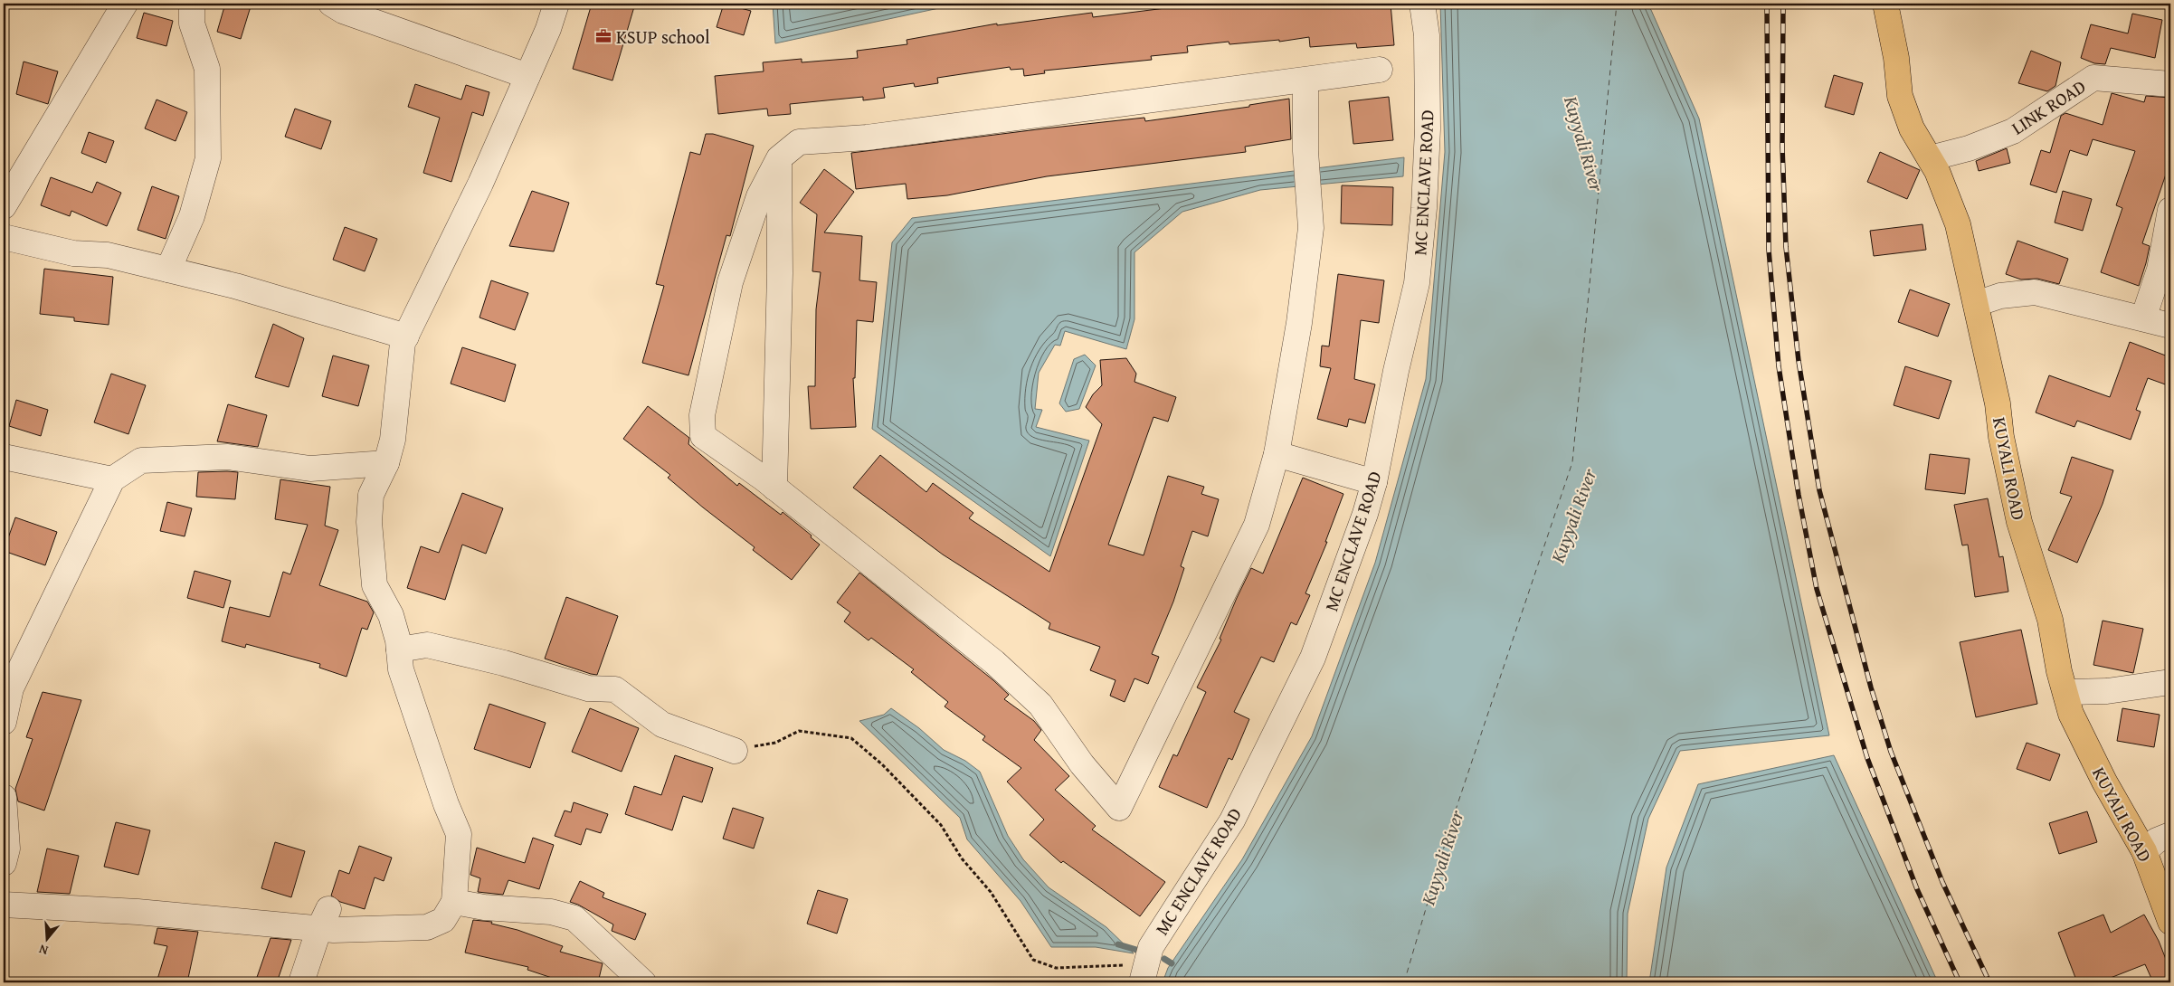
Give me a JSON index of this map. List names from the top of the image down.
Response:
{
  "streets": {
    "main road": ["KUYALI ROAD"],
    "street": ["LINK ROAD", "MC ENCLAVE ROAD"]
  },
  "crossings": [
    ["LINK ROAD", "KUYALI ROAD"]
  ],
  "water": ["Kuyyali River"],
  "places": {
    "office": ["KSUP school"]
  },
  "north": "bottom"
}
